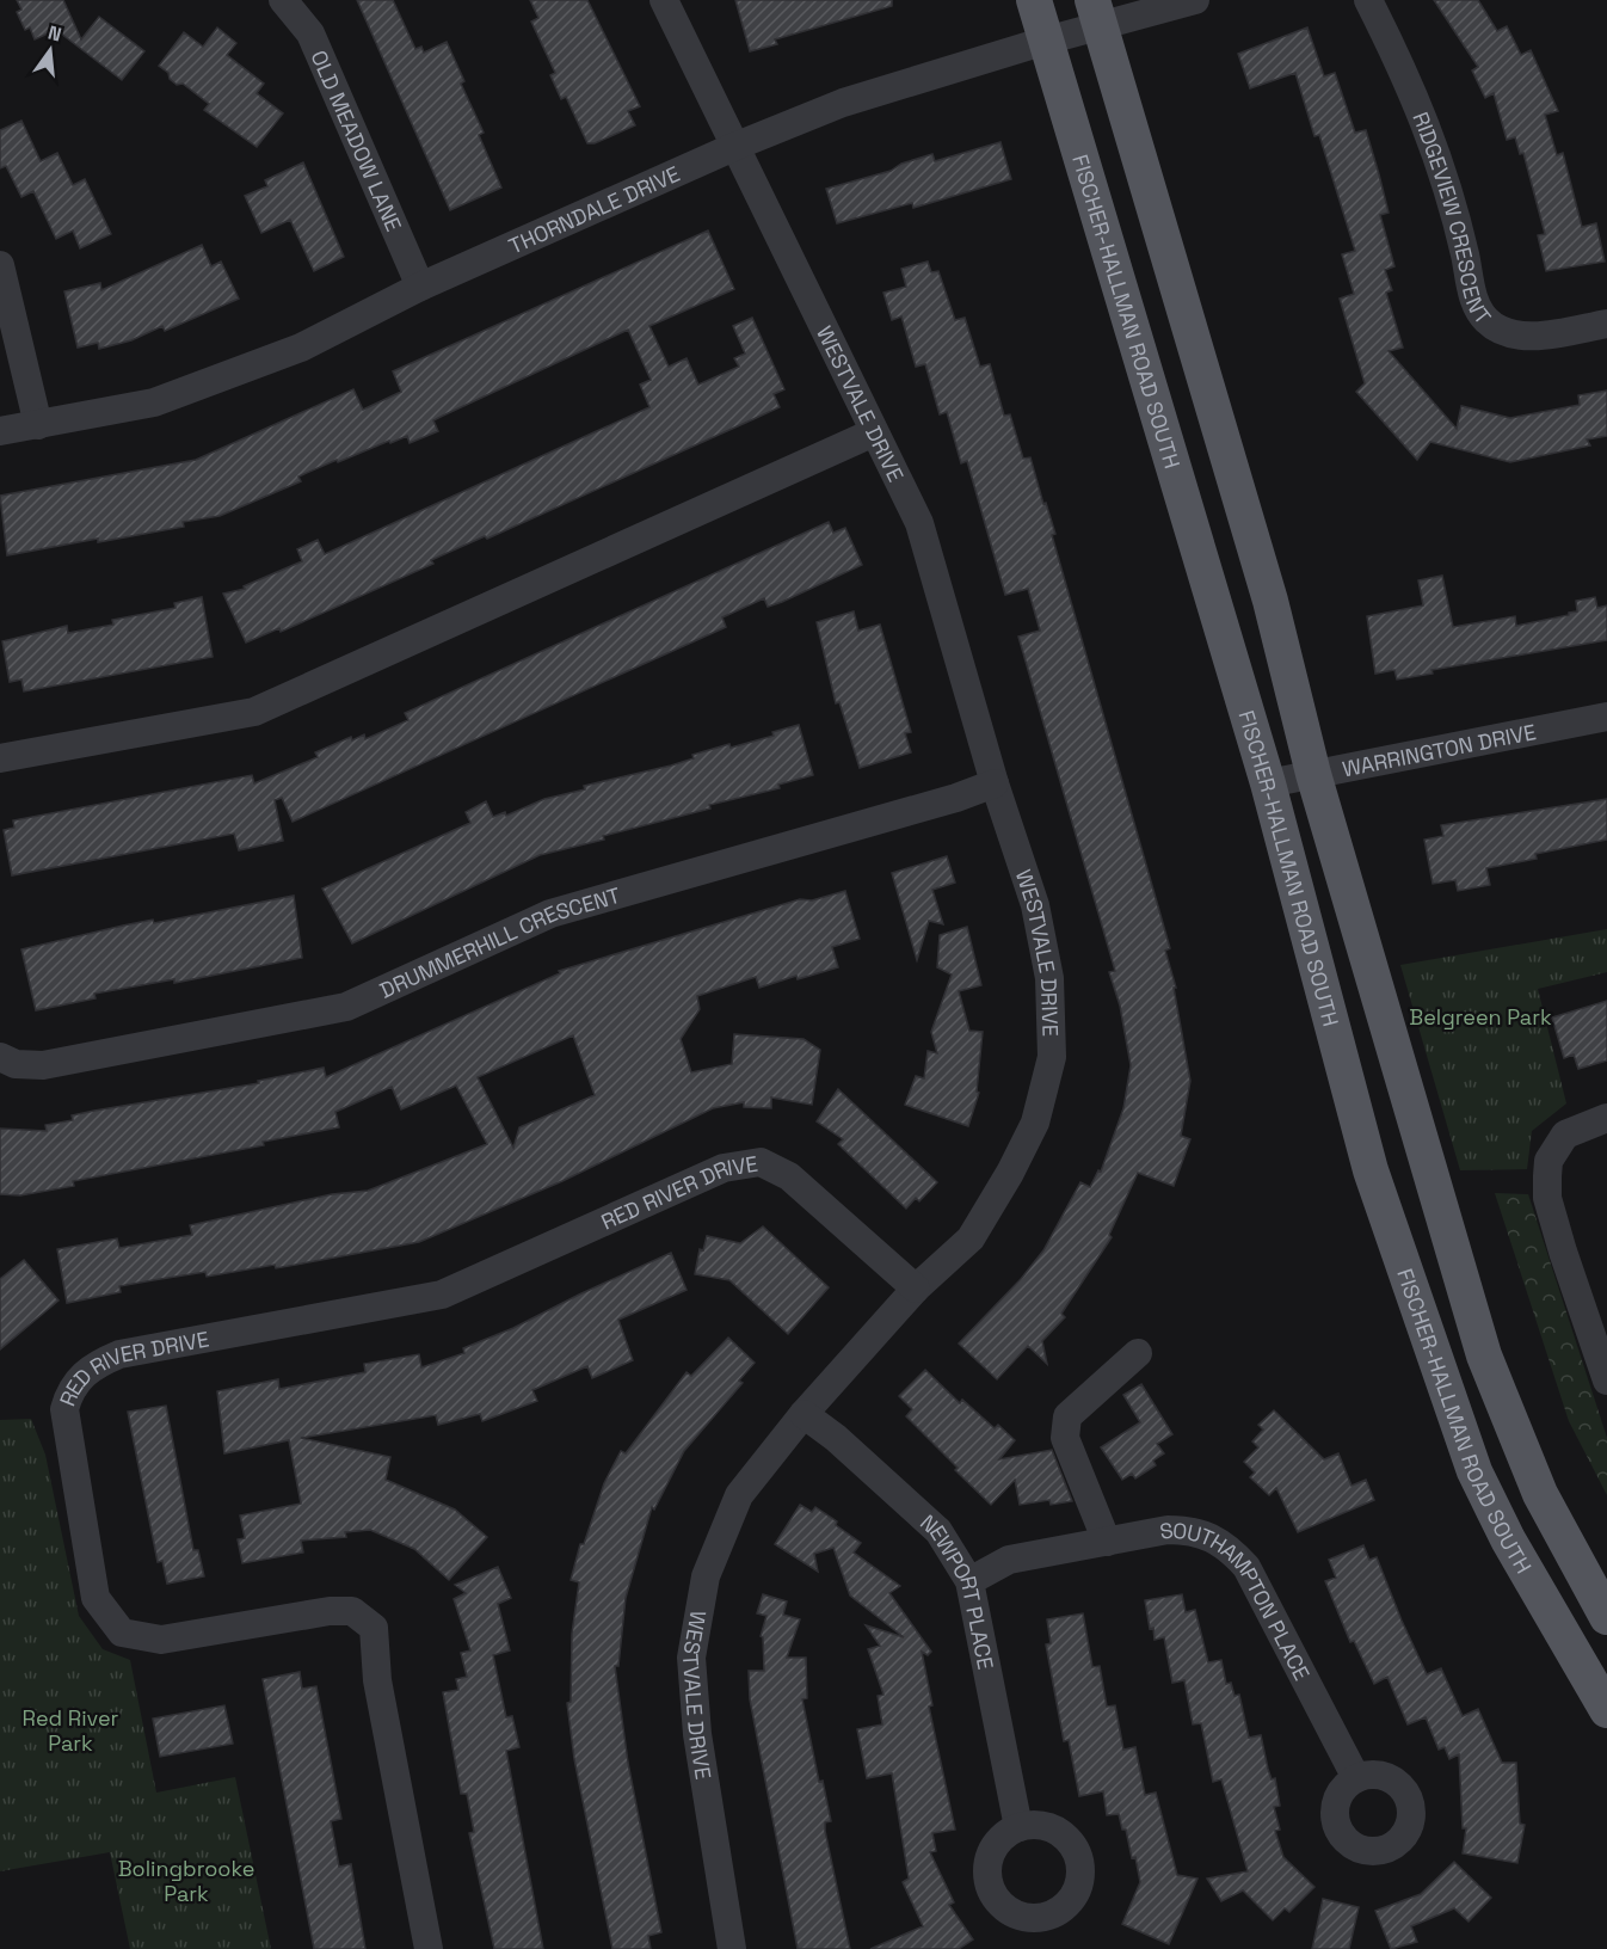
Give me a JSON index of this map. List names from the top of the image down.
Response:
{
  "streets": {
    "main road": ["FISCHER-HALLMAN ROAD SOUTH"],
    "street": [
      "OLD MEADOW LANE",
      "THORNDALE DRIVE",
      "RIDGEVIEW CRESCENT",
      "WESTVALE DRIVE",
      "WARRINGTON DRIVE",
      "DRUMMERHILL CRESCENT",
      "RED RIVER DRIVE",
      "NEWPORT PLACE",
      "SOUTHAMPTON PLACE"
    ]
  },
  "crossings": [
    ["OLD MEADOW LANE", "THORNDALE DRIVE"],
    ["THORNDALE DRIVE", "FISCHER-HALLMAN ROAD SOUTH"],
    ["THORNDALE DRIVE", "WESTVALE DRIVE"],
    ["FISCHER-HALLMAN ROAD SOUTH", "WARRINGTON DRIVE"],
    ["WESTVALE DRIVE", "DRUMMERHILL CRESCENT"],
    ["WESTVALE DRIVE", "RED RIVER DRIVE"],
    ["WESTVALE DRIVE", "NEWPORT PLACE"],
    ["NEWPORT PLACE", "SOUTHAMPTON PLACE"]
  ],
  "parks": ["Belgreen Park", "Red River Park", "Bolingbrooke Park"],
  "north": "top"
}
